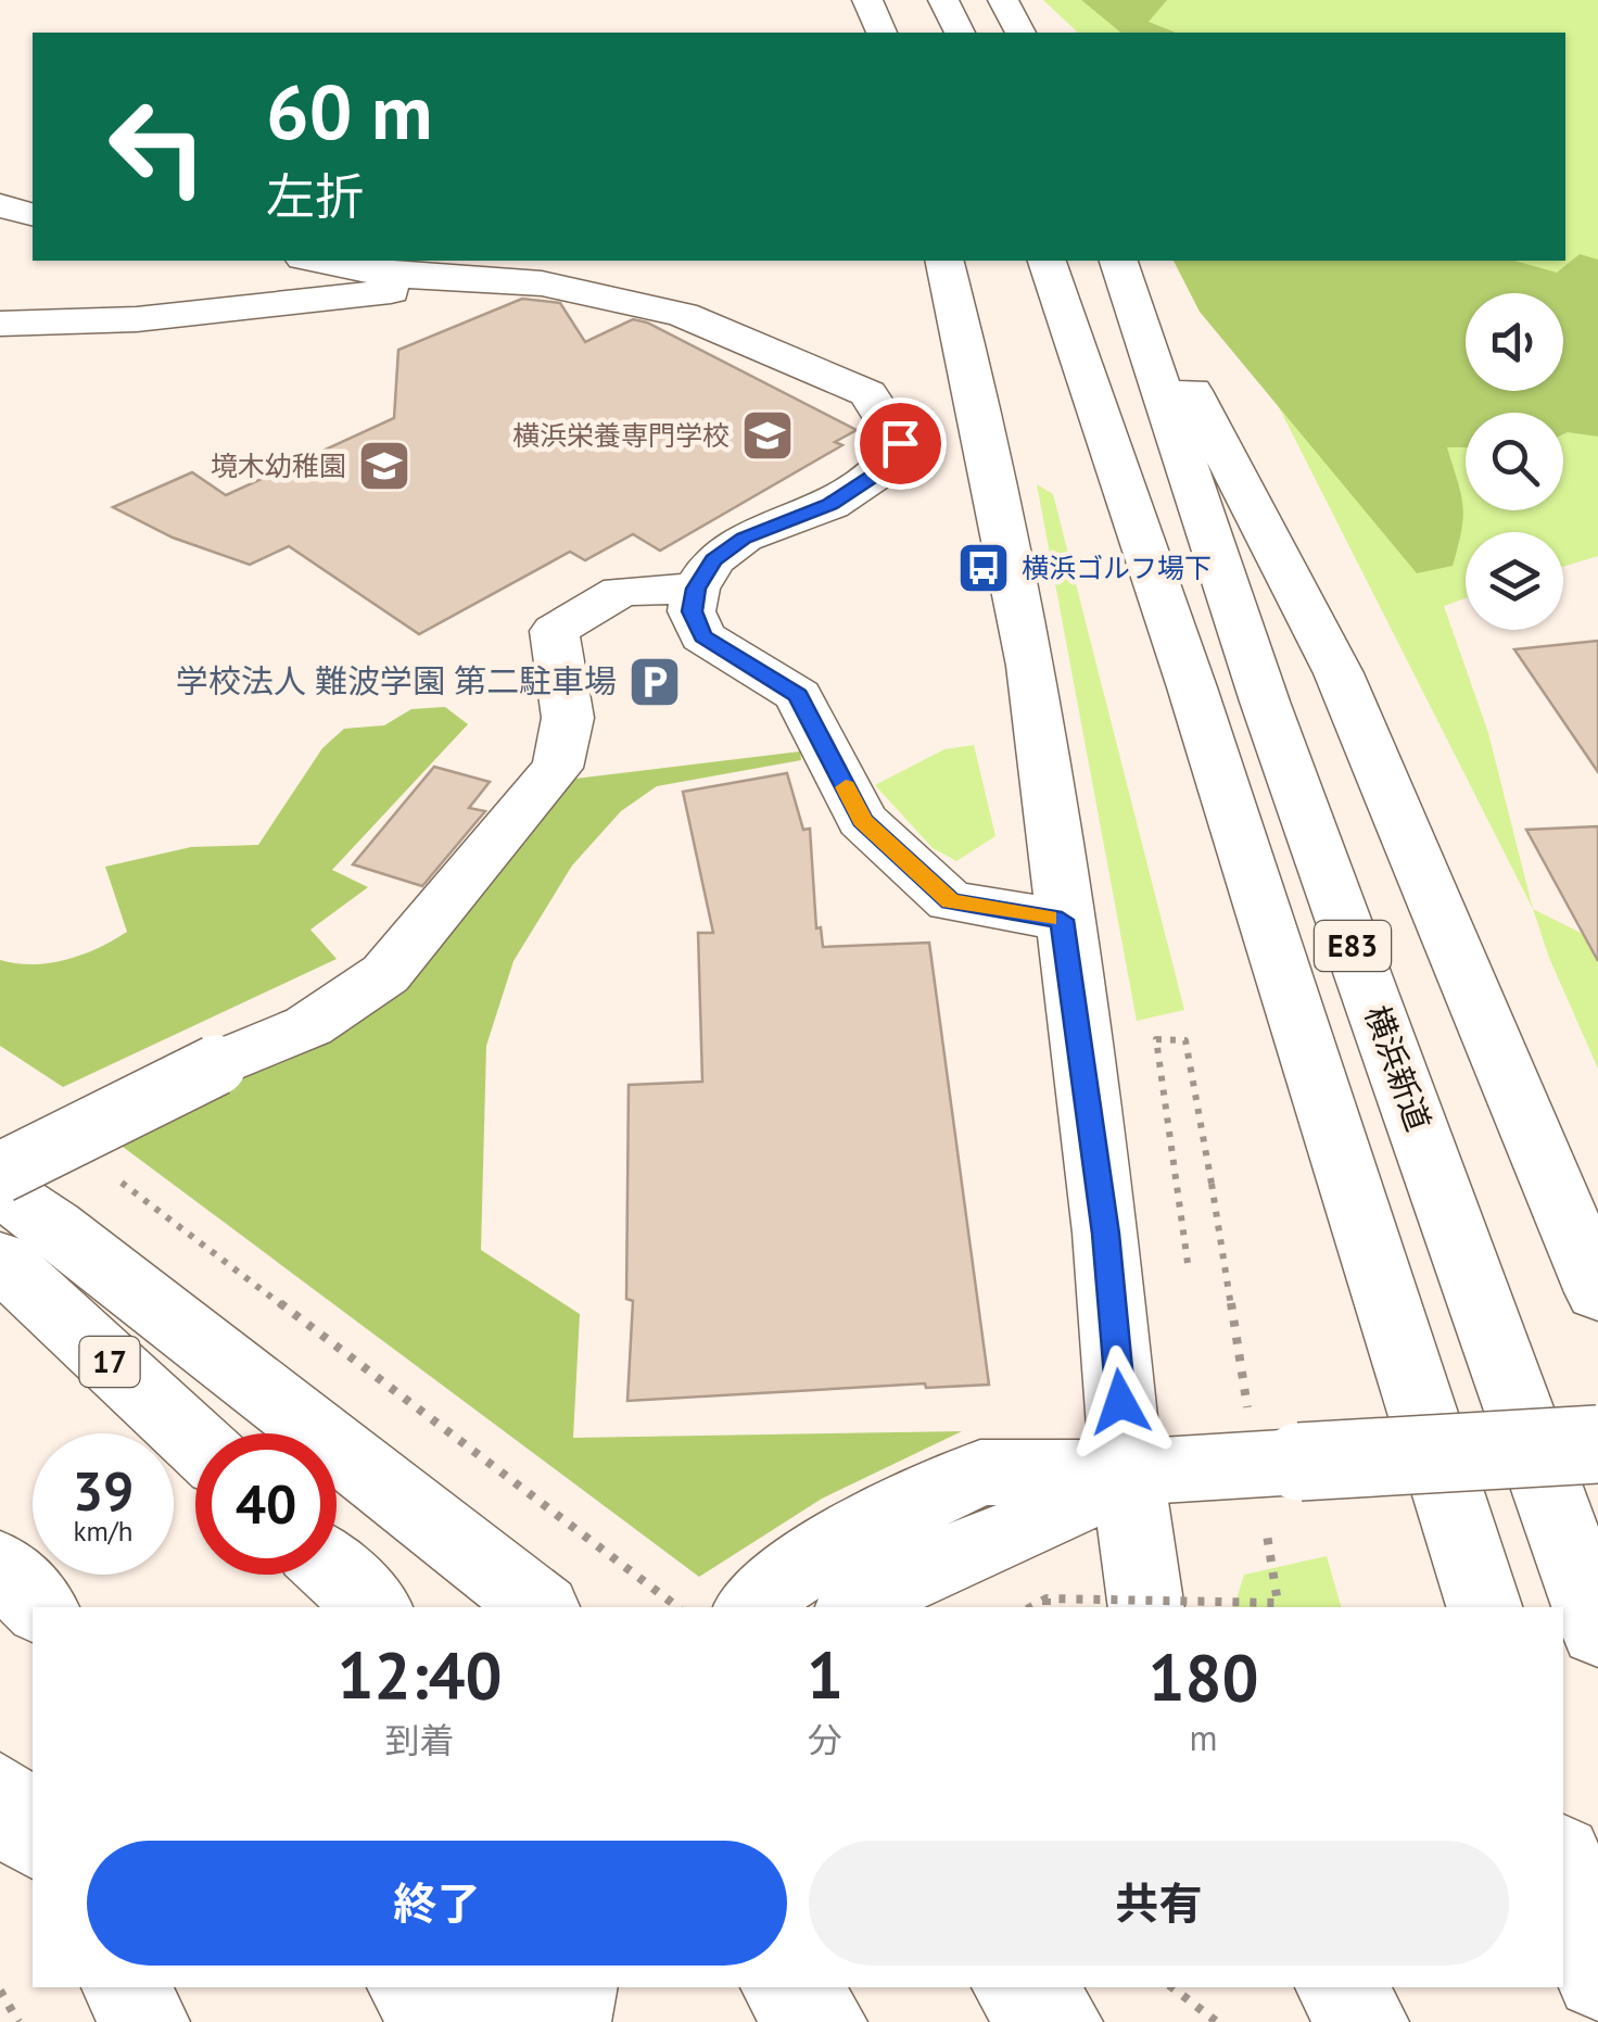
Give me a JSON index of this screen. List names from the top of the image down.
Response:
{
  "streets": {
    "main road": ["E83", "横浜新道", "17"]
  },
  "places": {
    "school or university": ["横浜栄養専門学校", "境木幼稚園"],
    "bus stop": ["横浜ゴルフ場下"],
    "parking": ["学校法人 難波学園 第二駐車場"]
  },
  "page": {
    "turn": ["60 m", "左折"],
    "speed": "39 km/h",
    "limit": "40",
    "eta": [
      "12:40",
      "到着",
      "1",
      "分",
      "180",
      "m"
    ],
    "buttons": ["終了", "共有"]
  }
}
